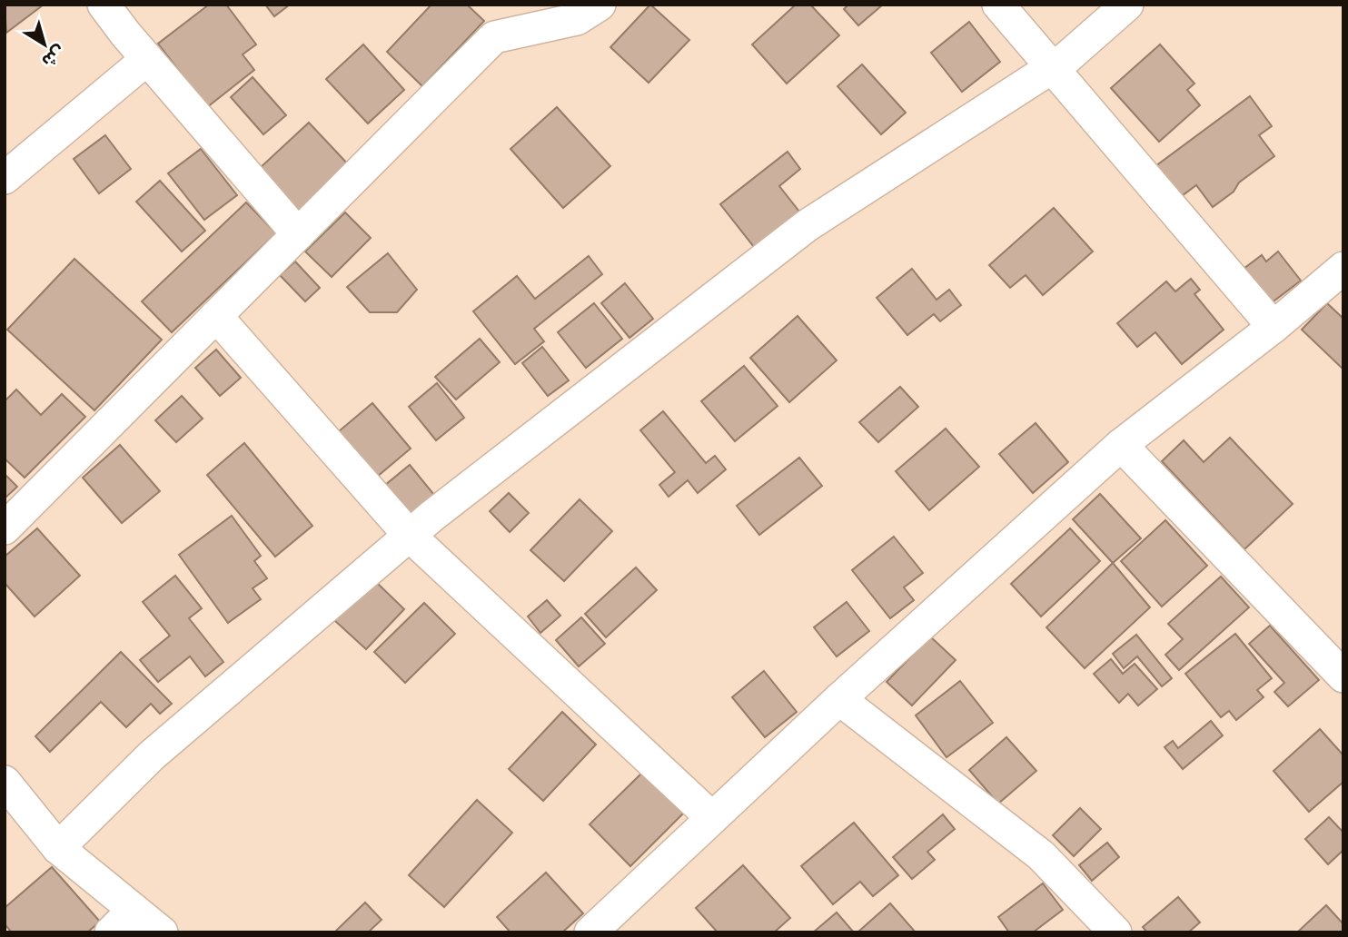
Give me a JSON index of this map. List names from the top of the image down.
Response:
{
  "north": "bottom right"
}
